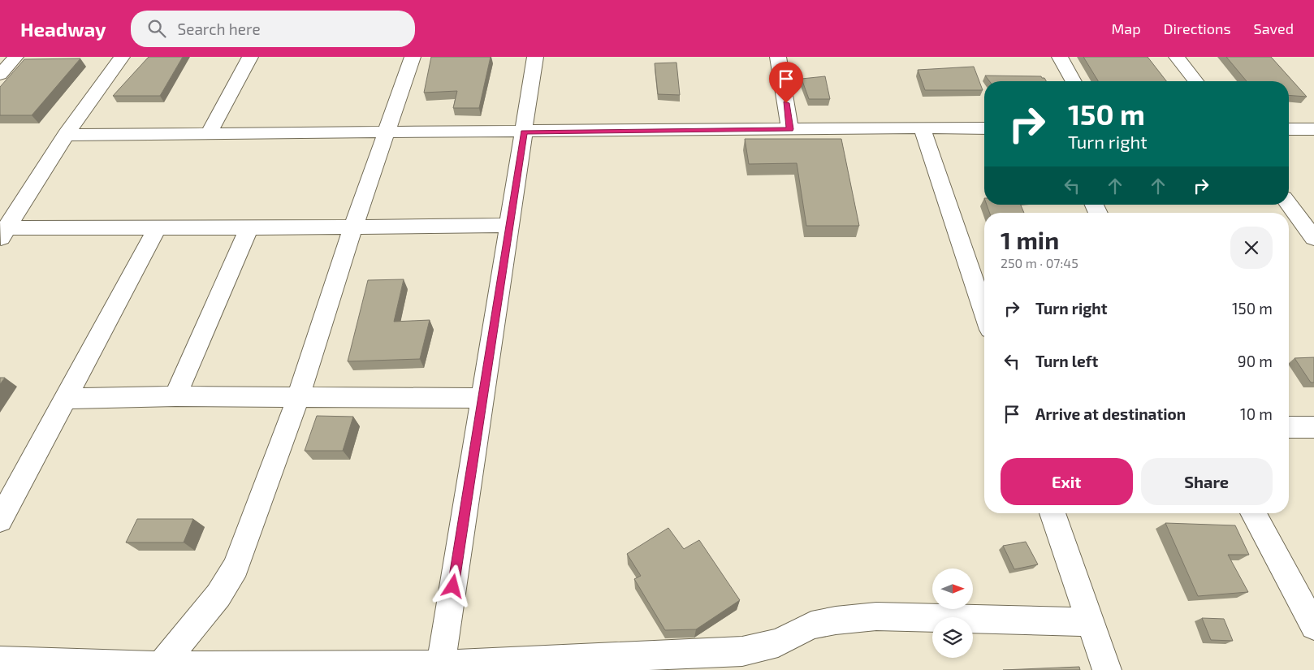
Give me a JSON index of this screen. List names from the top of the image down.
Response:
{
  "north": "right",
  "page": {
    "header": "Headway",
    "search": "Search here",
    "nav": ["Map", "Directions", "Saved"],
    "turn": ["150 m", "Turn right"],
    "heading": ["1 min", "250 m · 07:45"],
    "list": [
      {
        "name": "Turn right",
        "value": "150 m"
      },
      {
        "name": "Turn left",
        "value": "90 m"
      },
      {
        "name": "Arrive at destination",
        "value": "10 m"
      }
    ],
    "buttons": ["Exit", "Share"]
  }
}
